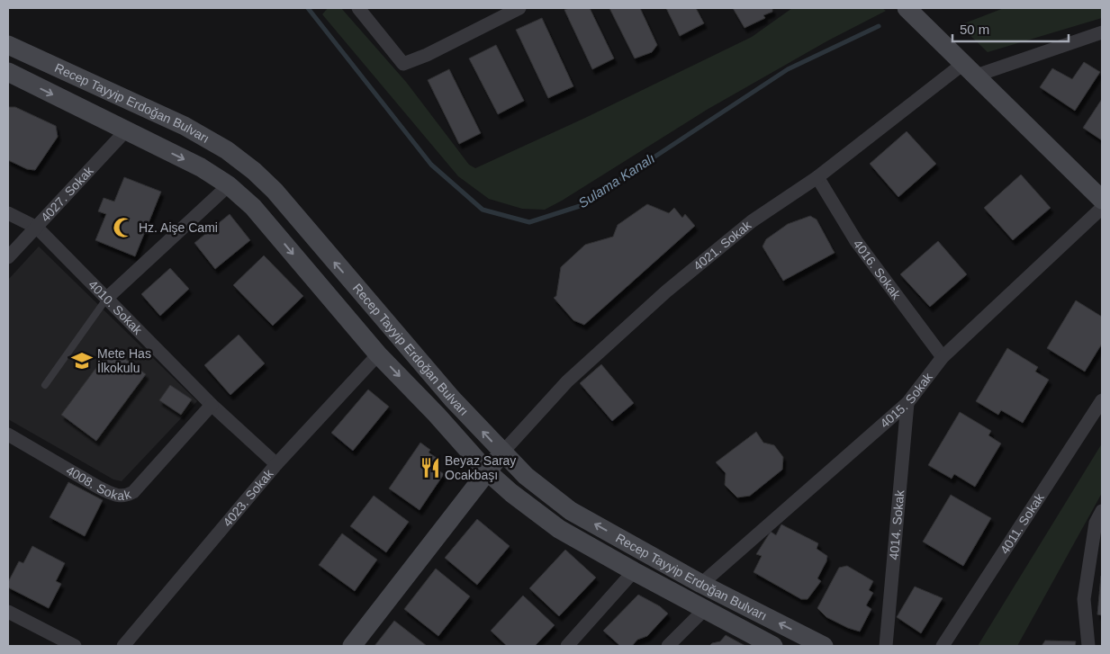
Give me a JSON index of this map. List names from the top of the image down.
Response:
{
  "streets": {
    "main road": ["Recep Tayyip Erdoğan Bulvarı"],
    "street": [
      "4027. Sokak",
      "4021. Sokak",
      "4016. Sokak",
      "4010. Sokak",
      "4015. Sokak",
      "4008. Sokak",
      "4023. Sokak",
      "4011. Sokak",
      "4014. Sokak"
    ]
  },
  "crossings": [
    ["Recep Tayyip Erdoğan Bulvarı", "4027. Sokak"],
    ["Recep Tayyip Erdoğan Bulvarı", "4021. Sokak"],
    ["Recep Tayyip Erdoğan Bulvarı", "4015. Sokak"],
    ["Recep Tayyip Erdoğan Bulvarı", "4023. Sokak"],
    ["4027. Sokak", "4010. Sokak"],
    ["4021. Sokak", "4016. Sokak"],
    ["4016. Sokak", "4015. Sokak"],
    ["4010. Sokak", "4008. Sokak"],
    ["4010. Sokak", "4023. Sokak"],
    ["4015. Sokak", "4014. Sokak"]
  ],
  "water": ["Sulama Kanalı"],
  "places": {
    "mosque": ["Hz. Aişe Cami"],
    "school or university": ["Mete Has İlkokulu"],
    "restaurant": ["Beyaz Saray Ocakbaşı"]
  },
  "scale_bar": "50 m"
}
